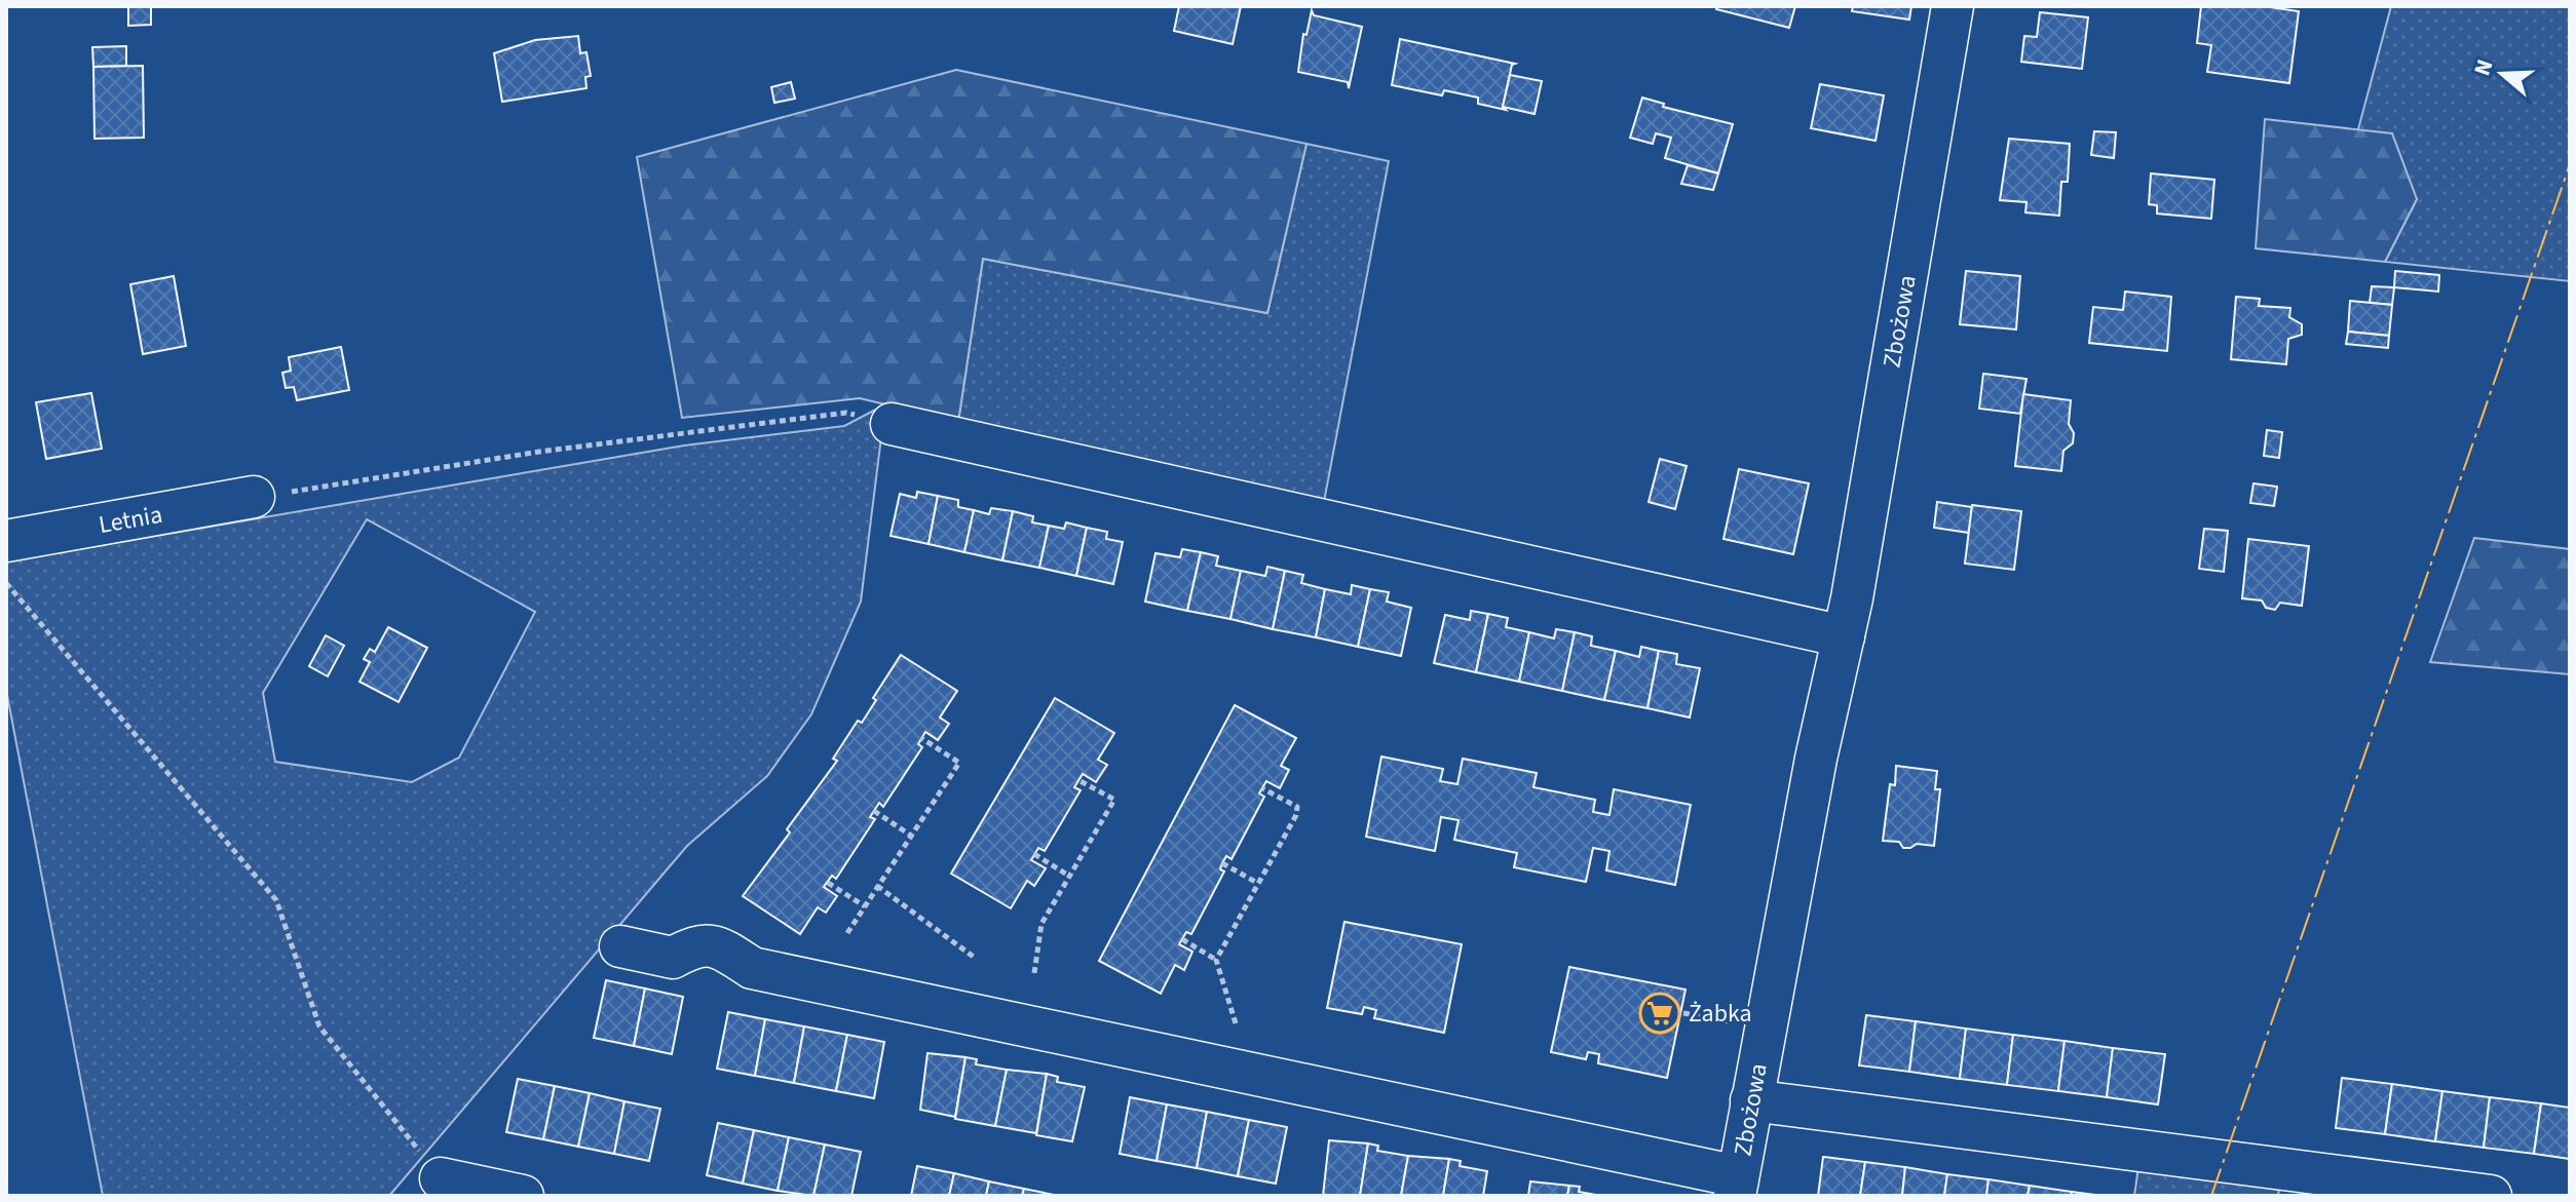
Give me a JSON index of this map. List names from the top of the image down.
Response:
{
  "streets": {
    "street": ["Zbożowa", "Letnia"]
  },
  "places": {
    "supermarket": ["Żabka"]
  },
  "north": "left"
}
